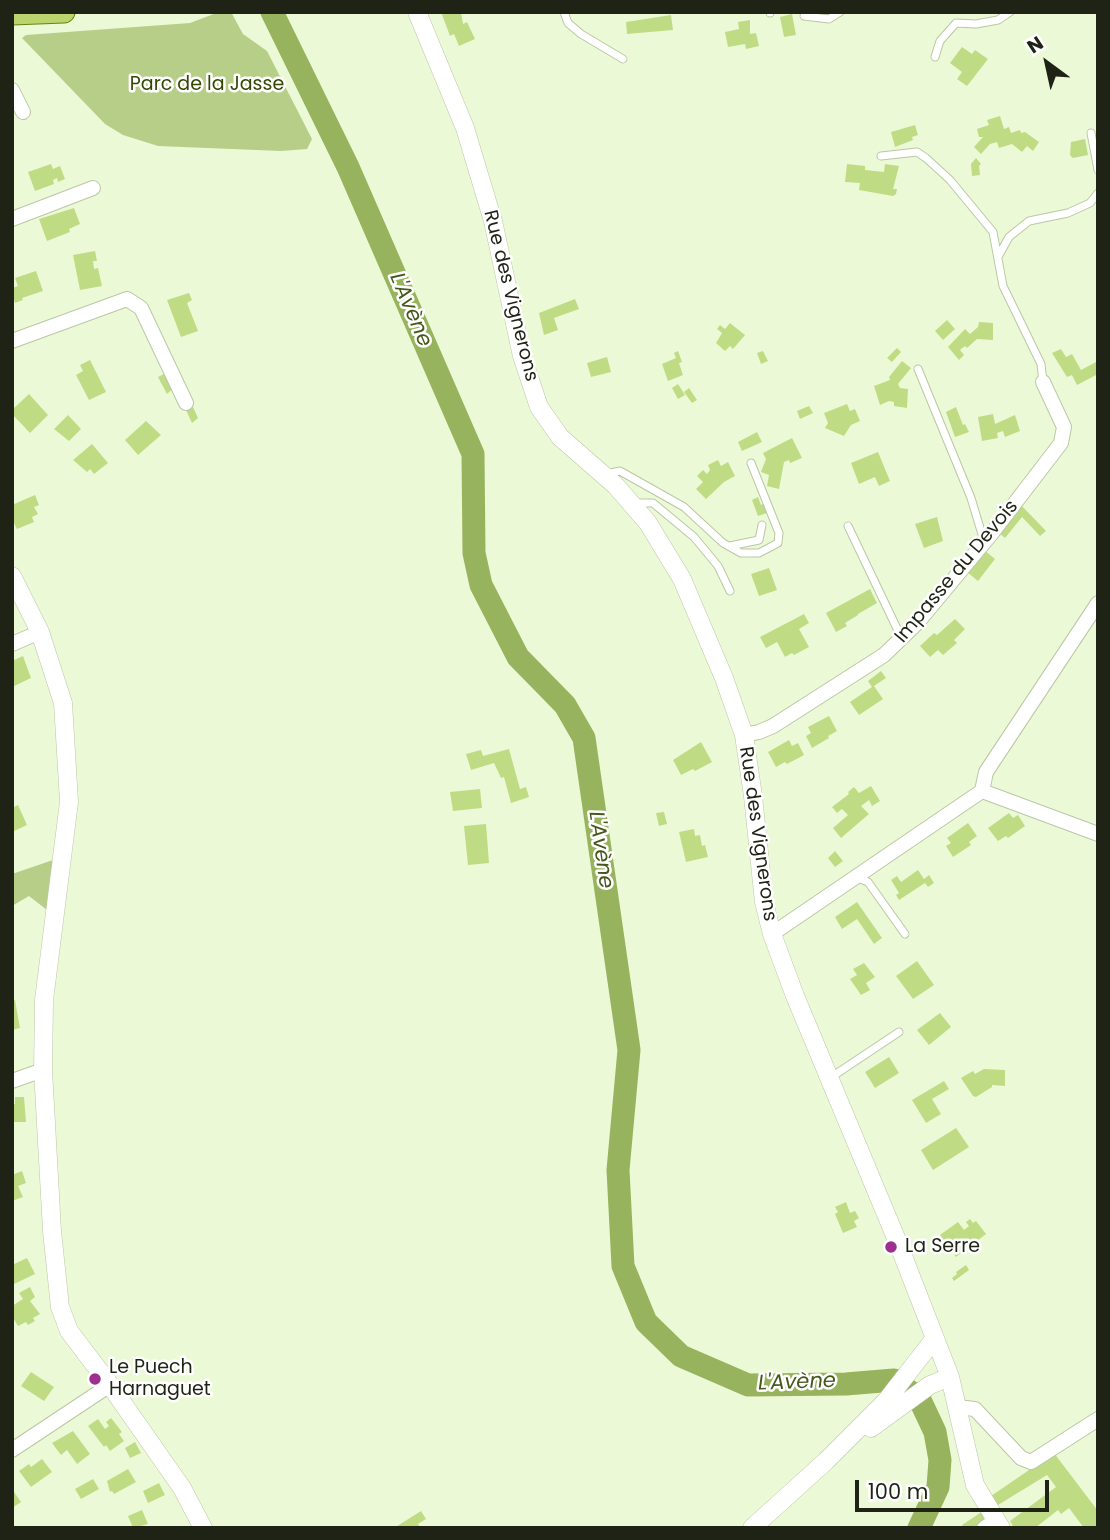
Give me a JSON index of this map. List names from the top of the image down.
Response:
{
  "streets": {
    "street": ["Rue des Vignerons", "Impasse du Devois"]
  },
  "crossings": [
    ["Rue des Vignerons", "Impasse du Devois"]
  ],
  "water": ["L'Avène"],
  "parks": ["Parc de la Jasse"],
  "places": ["La Serre", "Le Puech Harnaguet"],
  "scale_bar": "100 m",
  "north": "top left"
}
